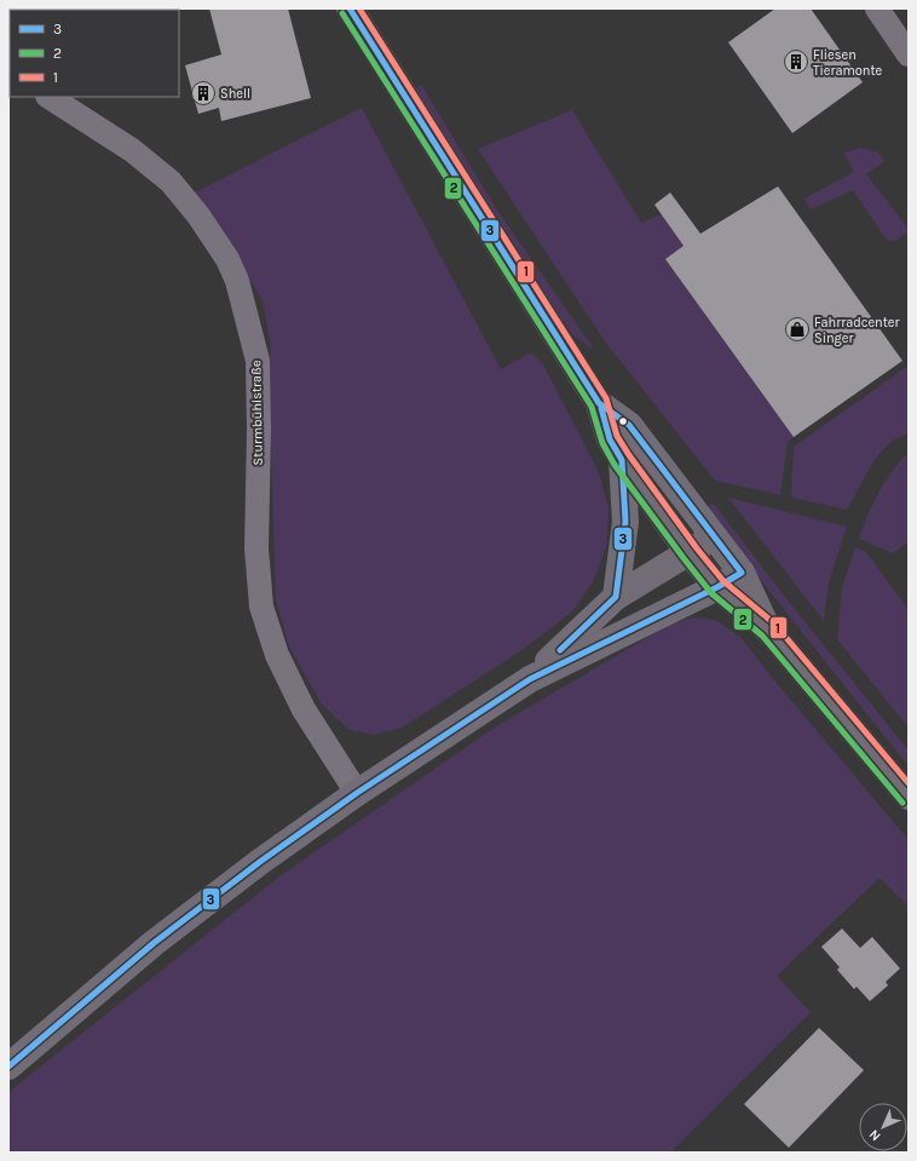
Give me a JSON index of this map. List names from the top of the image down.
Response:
{
  "streets": {
    "street": ["Sturmbühlstraße"]
  },
  "places": {
    "building": ["Fliesen Tieramonte", "Shell"],
    "shop": ["Fahrradcenter Singer"]
  },
  "lines": ["transit line 3", "transit line 1", "transit line 2"],
  "legend": ["3", "2", "1"],
  "north": "bottom left"
}
